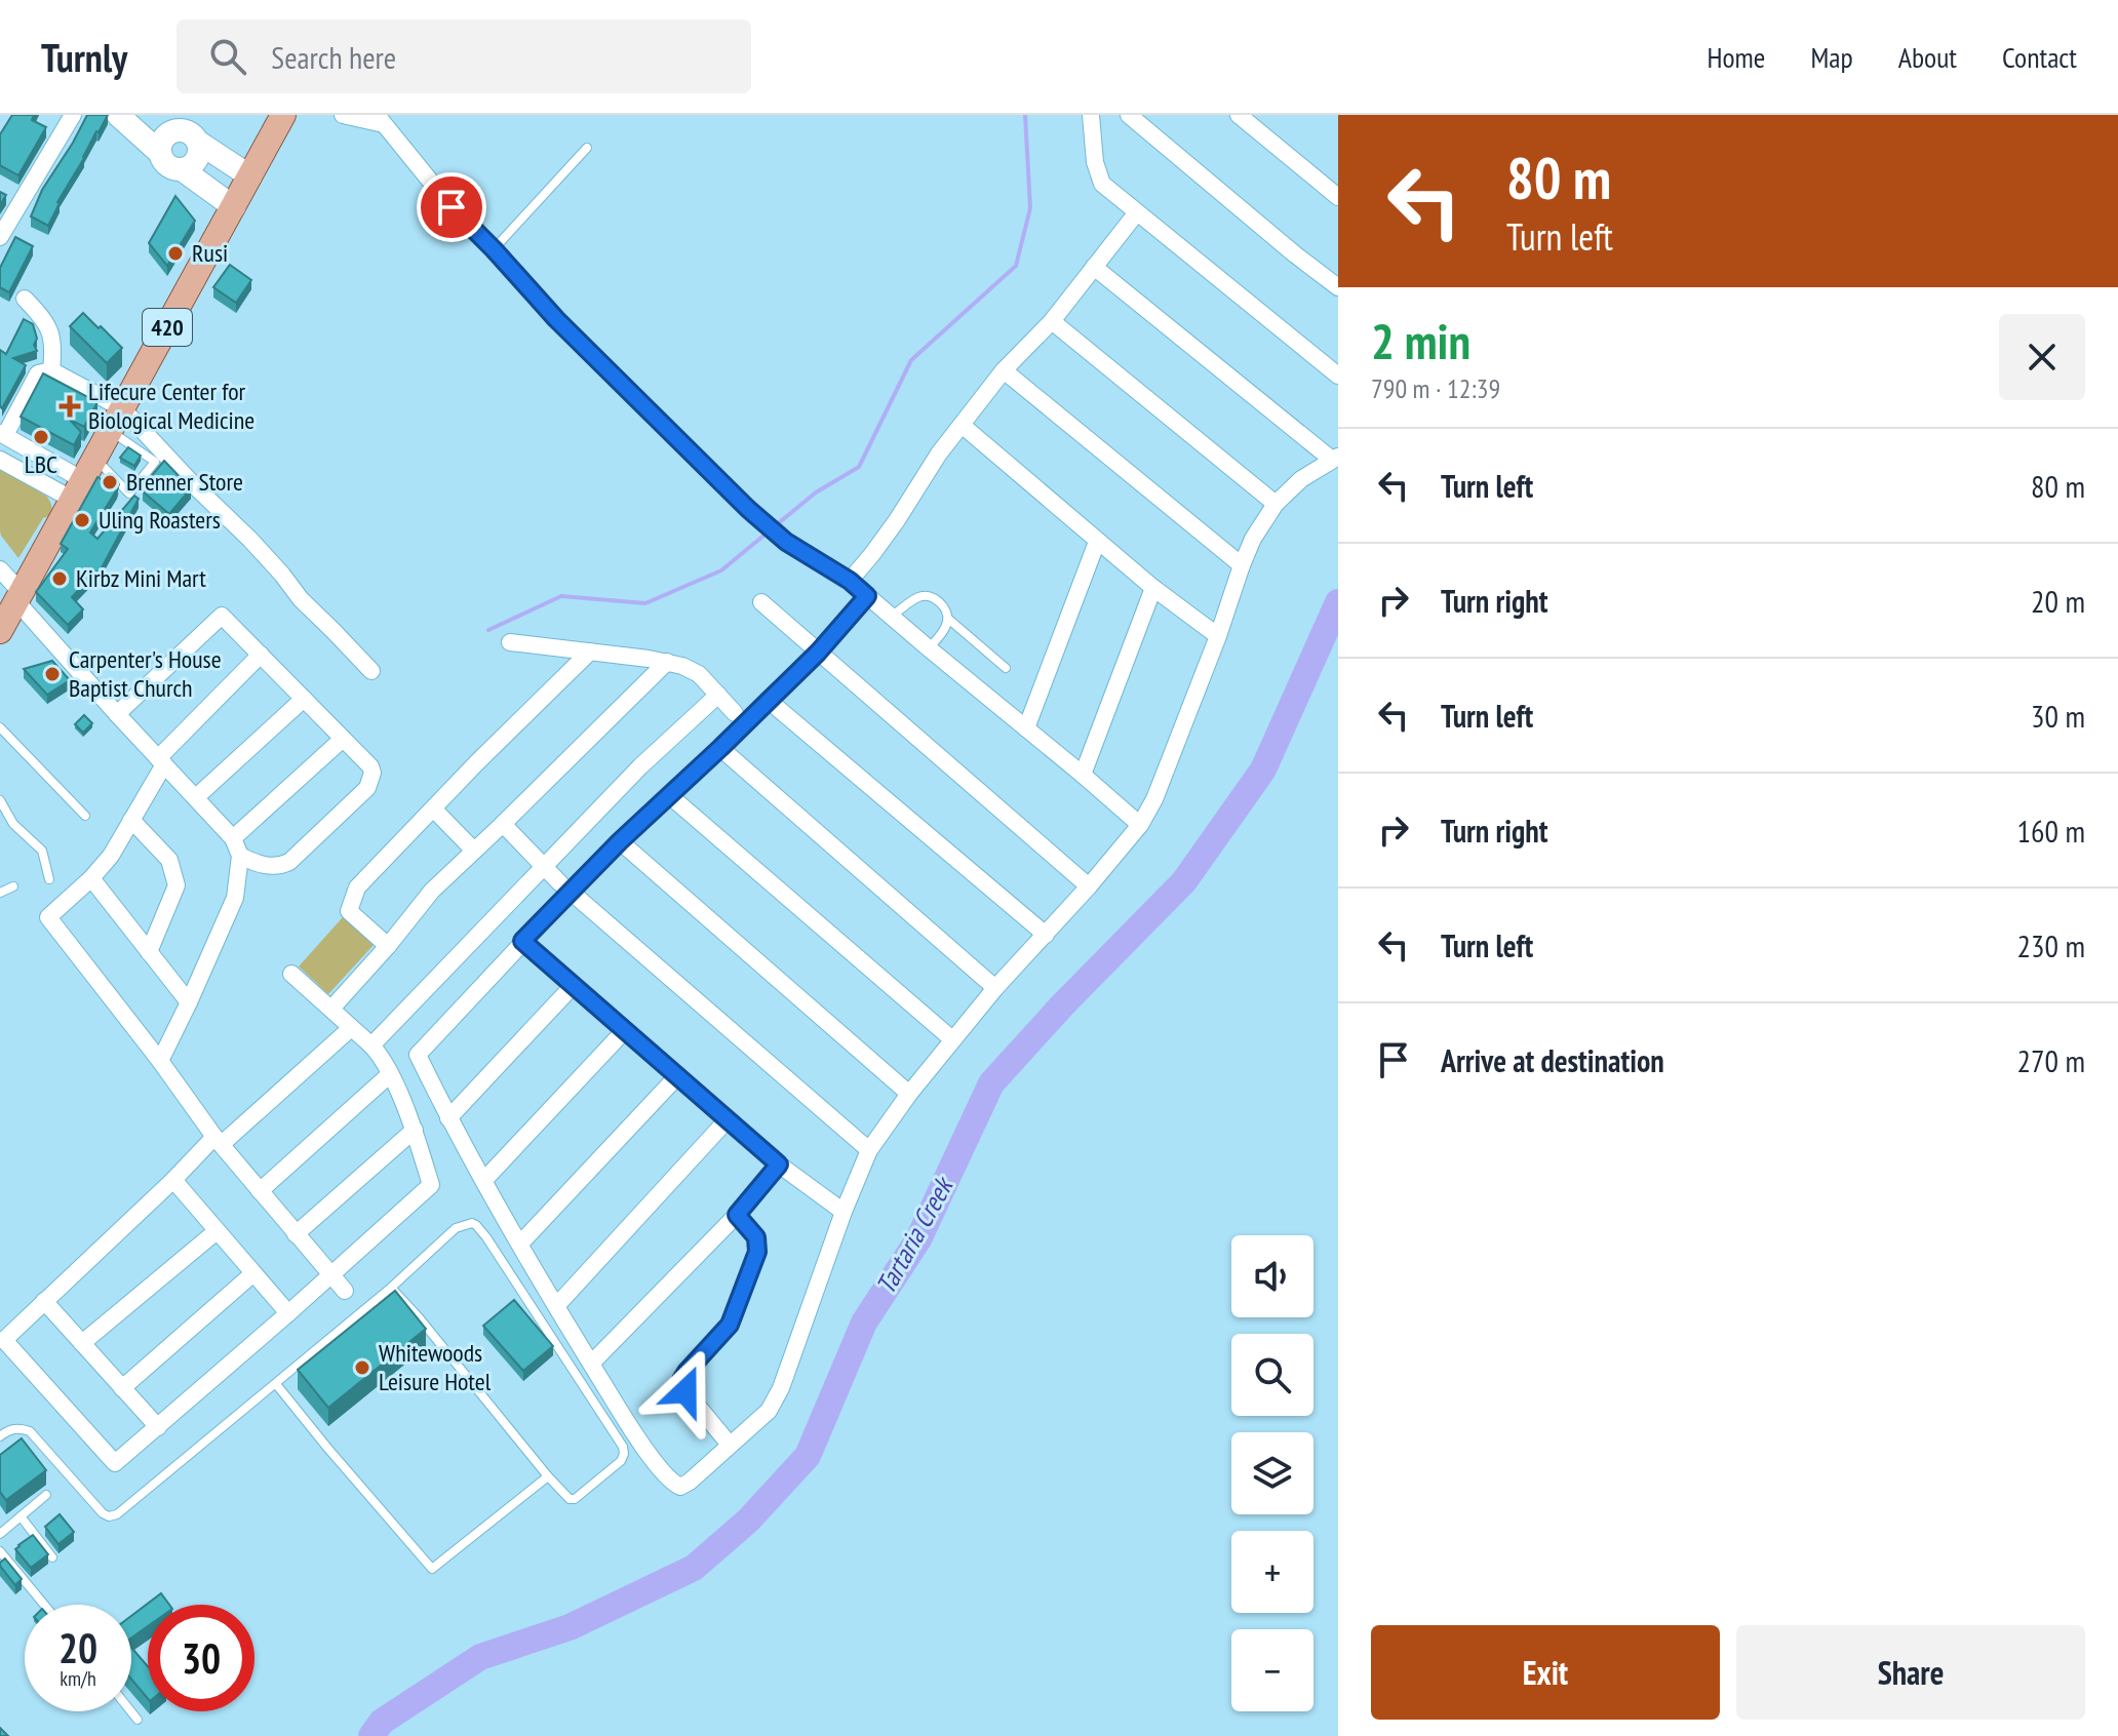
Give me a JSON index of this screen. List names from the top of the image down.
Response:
{
  "streets": {
    "main road": ["420"]
  },
  "water": ["Tartaria Creek"],
  "places": {
    "other": [
      "Rusi",
      "LBC",
      "Brenner Store",
      "Uling Roasters",
      "Kirbz Mini Mart",
      "Carpenter's House Baptist Church",
      "Whitewoods Leisure Hotel"
    ],
    "health": ["Lifecure Center for Biological Medicine"]
  },
  "page": {
    "header": "Turnly",
    "search": "Search here",
    "nav": [
      "Home",
      "Map",
      "About",
      "Contact"
    ],
    "turn": ["80 m", "Turn left"],
    "heading": ["2 min", "790 m · 12:39"],
    "list": [
      {
        "name": "Turn left",
        "value": "80 m"
      },
      {
        "name": "Turn right",
        "value": "20 m"
      },
      {
        "name": "Turn left",
        "value": "30 m"
      },
      {
        "name": "Turn right",
        "value": "160 m"
      },
      {
        "name": "Turn left",
        "value": "230 m"
      },
      {
        "name": "Arrive at destination",
        "value": "270 m"
      }
    ],
    "map_buttons": ["+", "−"],
    "speed": "20 km/h",
    "limit": "30",
    "buttons": ["Exit", "Share"]
  }
}
